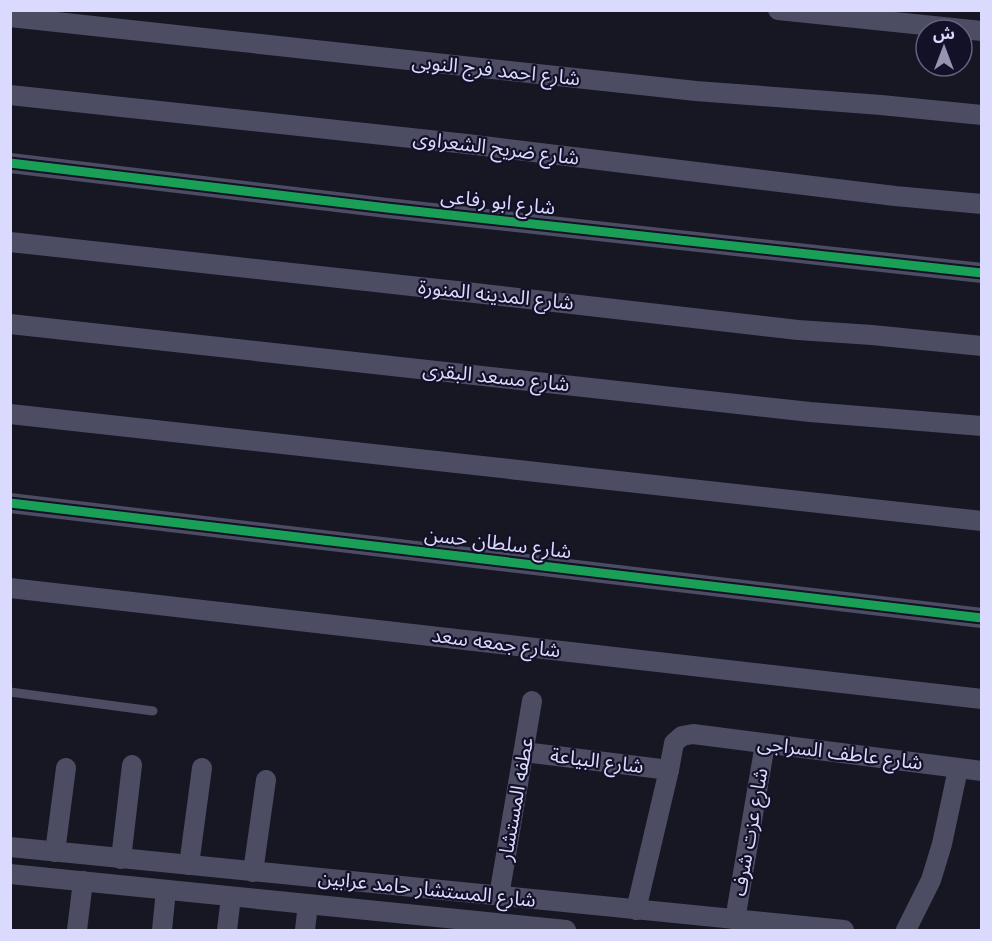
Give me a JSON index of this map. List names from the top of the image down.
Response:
{
  "streets": {
    "street": [
      "شارع احمد فرج النوبى",
      "شارع ضريح الشعراوى",
      "شارع ابو رفاعى",
      "شارع المدينه المنورة",
      "شارع مسعد البقرى",
      "شارع سلطان حسن",
      "شارع جمعه سعد",
      "شارع عاطف السراجى",
      "شارع البياعة",
      "عطفه المستشار",
      "شارع عزت شرف",
      "شارع المستشار حامد عرابين"
    ]
  },
  "crossings": [
    ["شارع عاطف السراجى", "شارع البياعة"],
    ["شارع عاطف السراجى", "شارع عزت شرف"],
    ["شارع البياعة", "عطفه المستشار"],
    ["عطفه المستشار", "شارع المستشار حامد عرابين"],
    ["شارع عزت شرف", "شارع المستشار حامد عرابين"]
  ],
  "north": "top"
}
